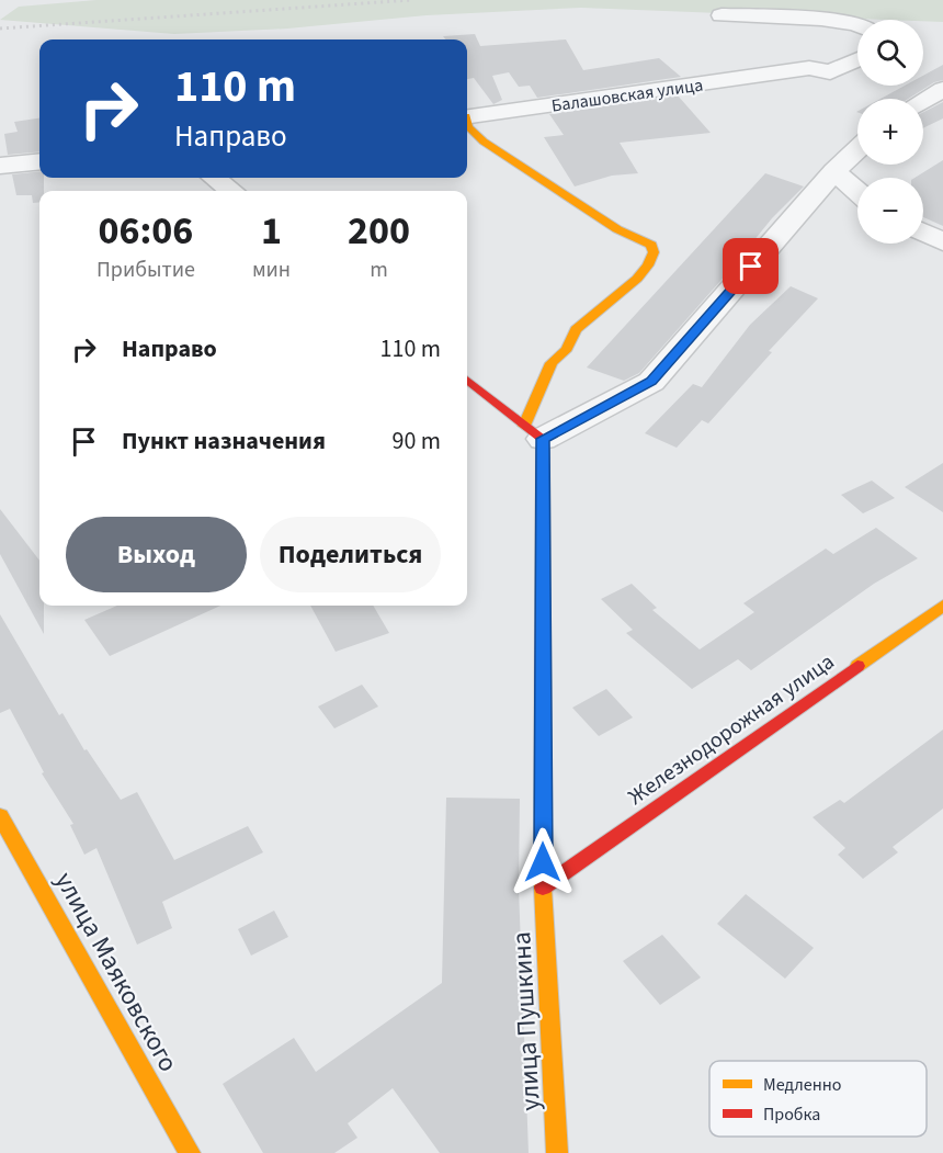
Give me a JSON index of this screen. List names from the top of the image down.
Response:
{
  "streets": {
    "street": [
      "Балашовская улица",
      "Железнодорожная улица",
      "улица Маяковского",
      "улица Пушкина"
    ]
  },
  "crossings": [
    ["Железнодорожная улица", "улица Пушкина"]
  ],
  "legend": ["Медленно", "Пробка"],
  "page": {
    "map_buttons": ["+", "−"],
    "turn": ["110 m", "Направо"],
    "eta": [
      "06:06",
      "Прибытие",
      "1",
      "мин",
      "200",
      "m"
    ],
    "list": [
      {
        "name": "Направо",
        "value": "110 m"
      },
      {
        "name": "Пункт назначения",
        "value": "90 m"
      }
    ],
    "buttons": ["Выход", "Поделиться"]
  }
}
